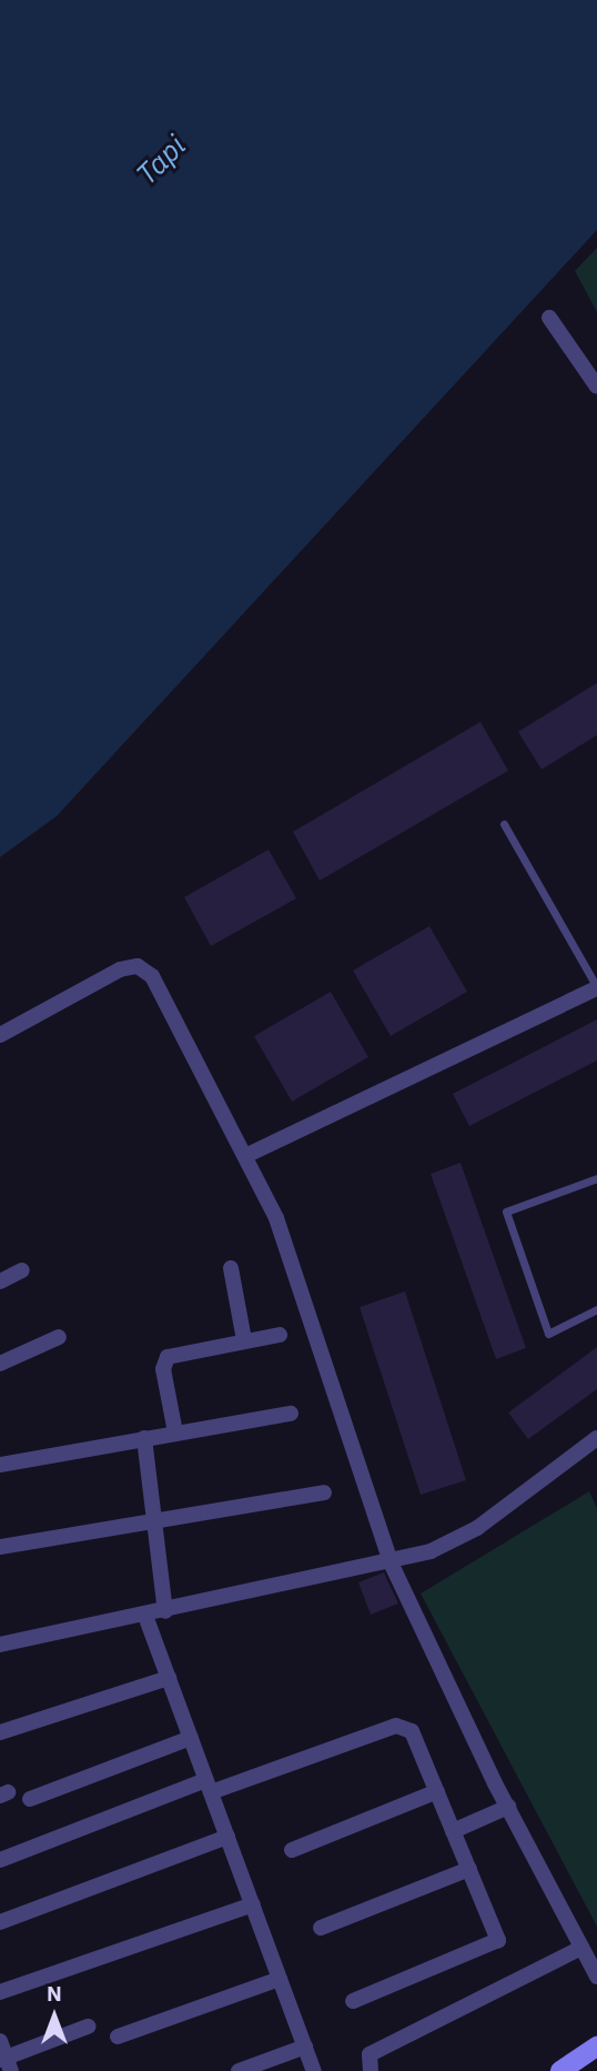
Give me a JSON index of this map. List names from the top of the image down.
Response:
{
  "water": ["Tapi"],
  "north": "top"
}
